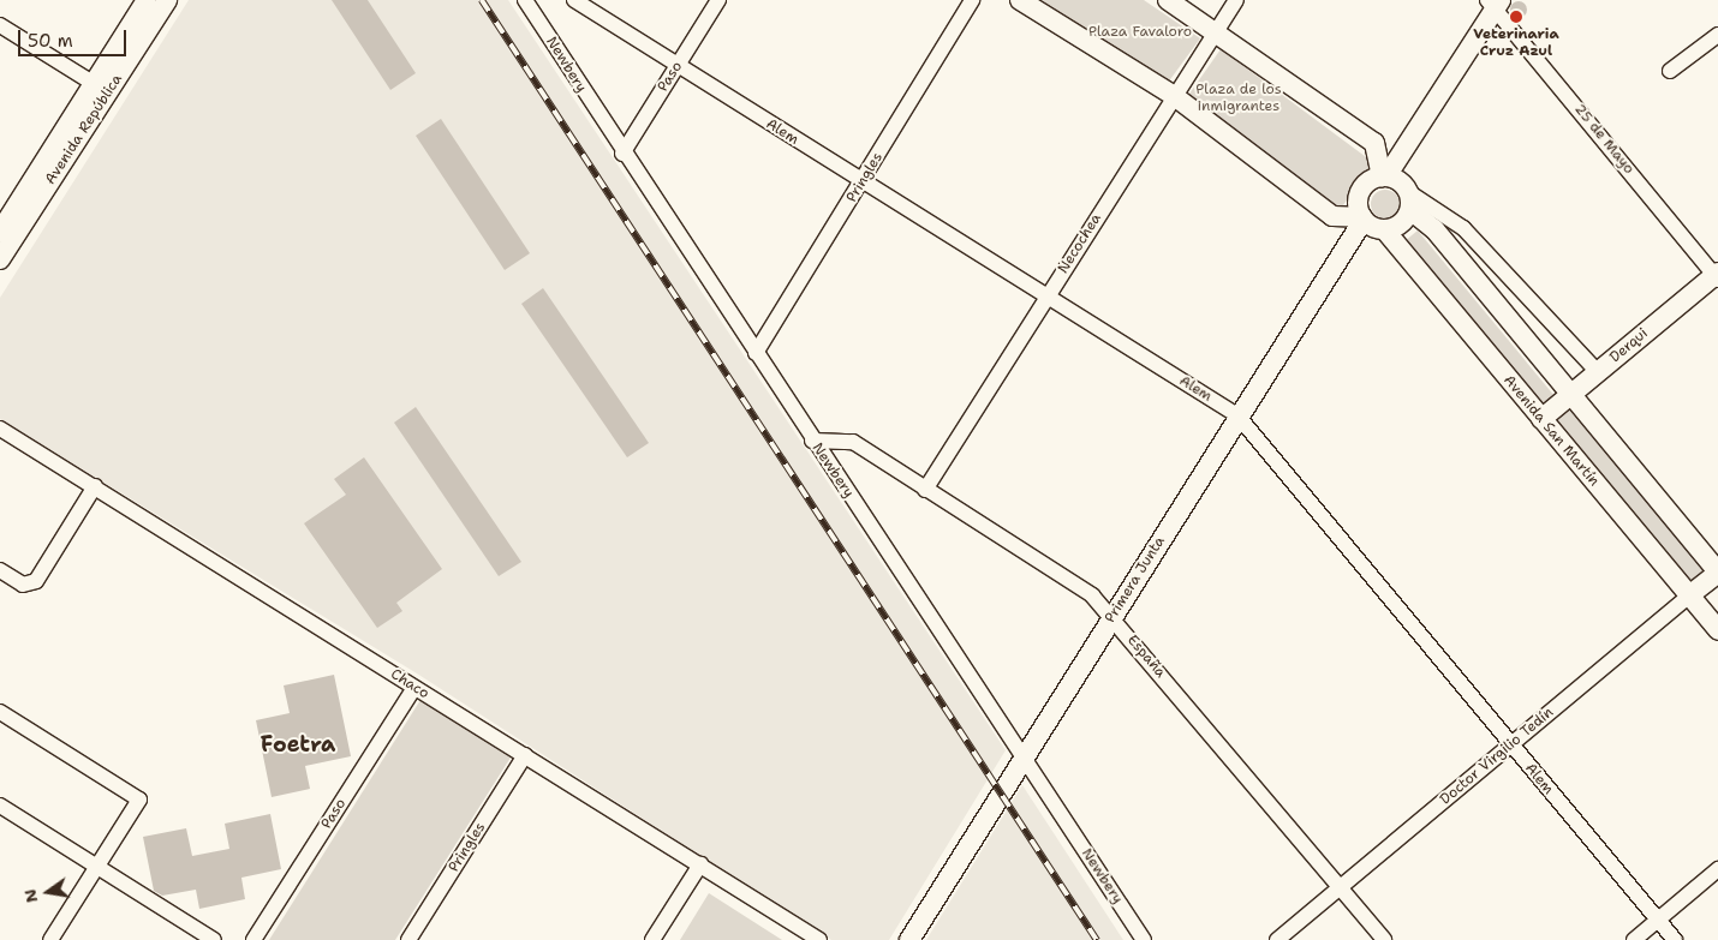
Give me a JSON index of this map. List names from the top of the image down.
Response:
{
  "streets": {
    "main road": [
      "Avenida República",
      "Derqui",
      "Avenida San Martín",
      "Primera Junta",
      "Doctor Virgilio Tedín"
    ],
    "street": [
      "Newbery",
      "Paso",
      "Alem",
      "25 de Mayo",
      "Pringles",
      "Necochea",
      "España",
      "Chaco"
    ]
  },
  "crossings": [
    ["Newbery", "Paso"],
    ["Newbery", "Pringles"],
    ["Newbery", "Primera Junta"],
    ["Newbery", "España"],
    ["Paso", "Alem"],
    ["Paso", "Chaco"],
    ["Alem", "Pringles"],
    ["Alem", "Necochea"],
    ["Alem", "Primera Junta"],
    ["Alem", "Doctor Virgilio Tedín"],
    ["25 de Mayo", "Derqui"],
    ["Pringles", "Chaco"],
    ["Necochea", "España"],
    ["Derqui", "Avenida San Martín"],
    ["Avenida San Martín", "Primera Junta"],
    ["Avenida San Martín", "Doctor Virgilio Tedín"],
    ["Primera Junta", "España"],
    ["España", "Doctor Virgilio Tedín"]
  ],
  "districts": ["Foetra"],
  "parks": ["Plaza Favaloro", "Plaza de los inmigrantes"],
  "places": ["Veterinaria Cruz Azul"],
  "scale_bar": "50 m",
  "north": "left"
}
